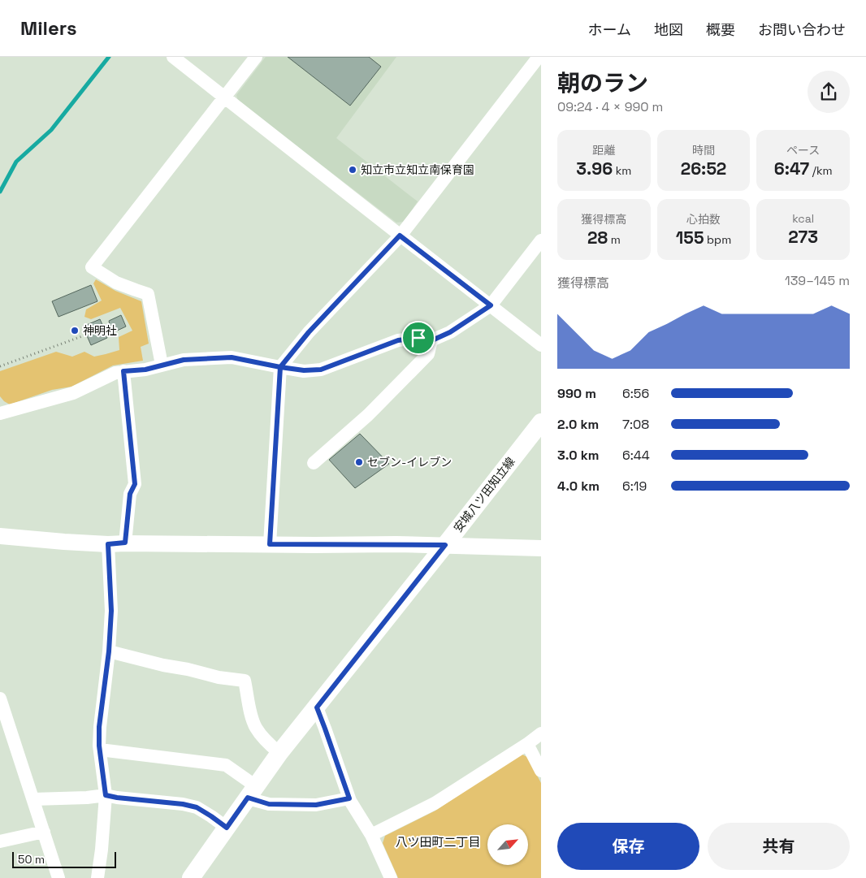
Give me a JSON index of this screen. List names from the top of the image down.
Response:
{
  "streets": {
    "main road": ["安城八ツ田知立線"]
  },
  "districts": ["八ツ田町二丁目"],
  "places": ["知立市立知立南保育園", "神明社", "セブン-イレブン"],
  "scale_bar": "50 m",
  "north": "top right",
  "page": {
    "header": "Milers",
    "nav": [
      "ホーム",
      "地図",
      "概要",
      "お問い合わせ"
    ],
    "heading": ["朝のラン", "09:24 · 4 × 990 m"],
    "stats": [
      ["距離", "3.96 km"],
      ["時間", "26:52"],
      ["ペース", "6:47 /km"],
      ["獲得標高", "28 m"],
      ["心拍数", "155 bpm"],
      ["kcal", "273"]
    ],
    "chart": ["獲得標高", "139–145 m"],
    "list": [
      {
        "name": "990 m",
        "note": "6:56"
      },
      {
        "name": "2.0 km",
        "note": "7:08"
      },
      {
        "name": "3.0 km",
        "note": "6:44"
      },
      {
        "name": "4.0 km",
        "note": "6:19"
      }
    ],
    "buttons": ["保存", "共有"],
    "scale": "50 m"
  }
}
